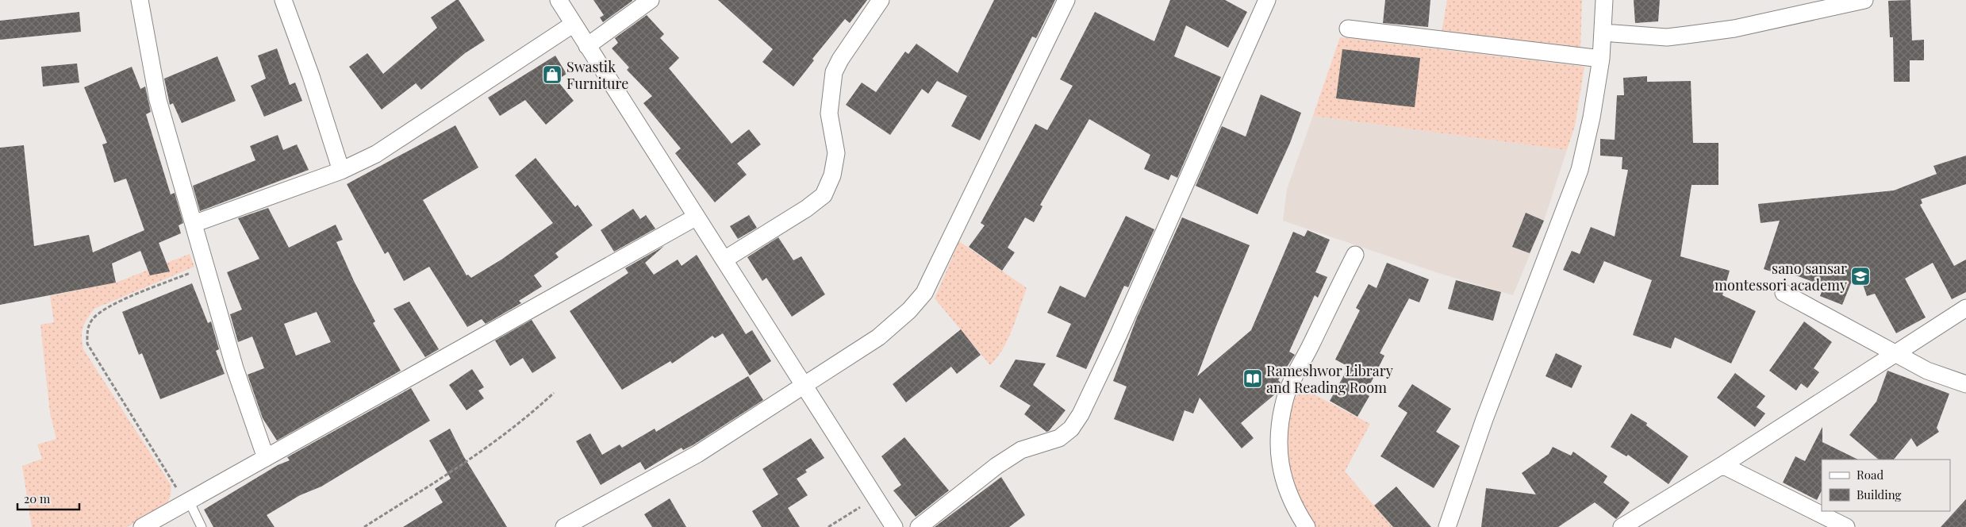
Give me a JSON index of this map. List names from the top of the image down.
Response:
{
  "places": {
    "shop": ["Swastik Furniture"],
    "school or university": ["sano sansar montessori academy"],
    "library": ["Rameshwor Library and Reading Room"]
  },
  "legend": ["Road", "Building"],
  "scale_bar": "20 m"
}
